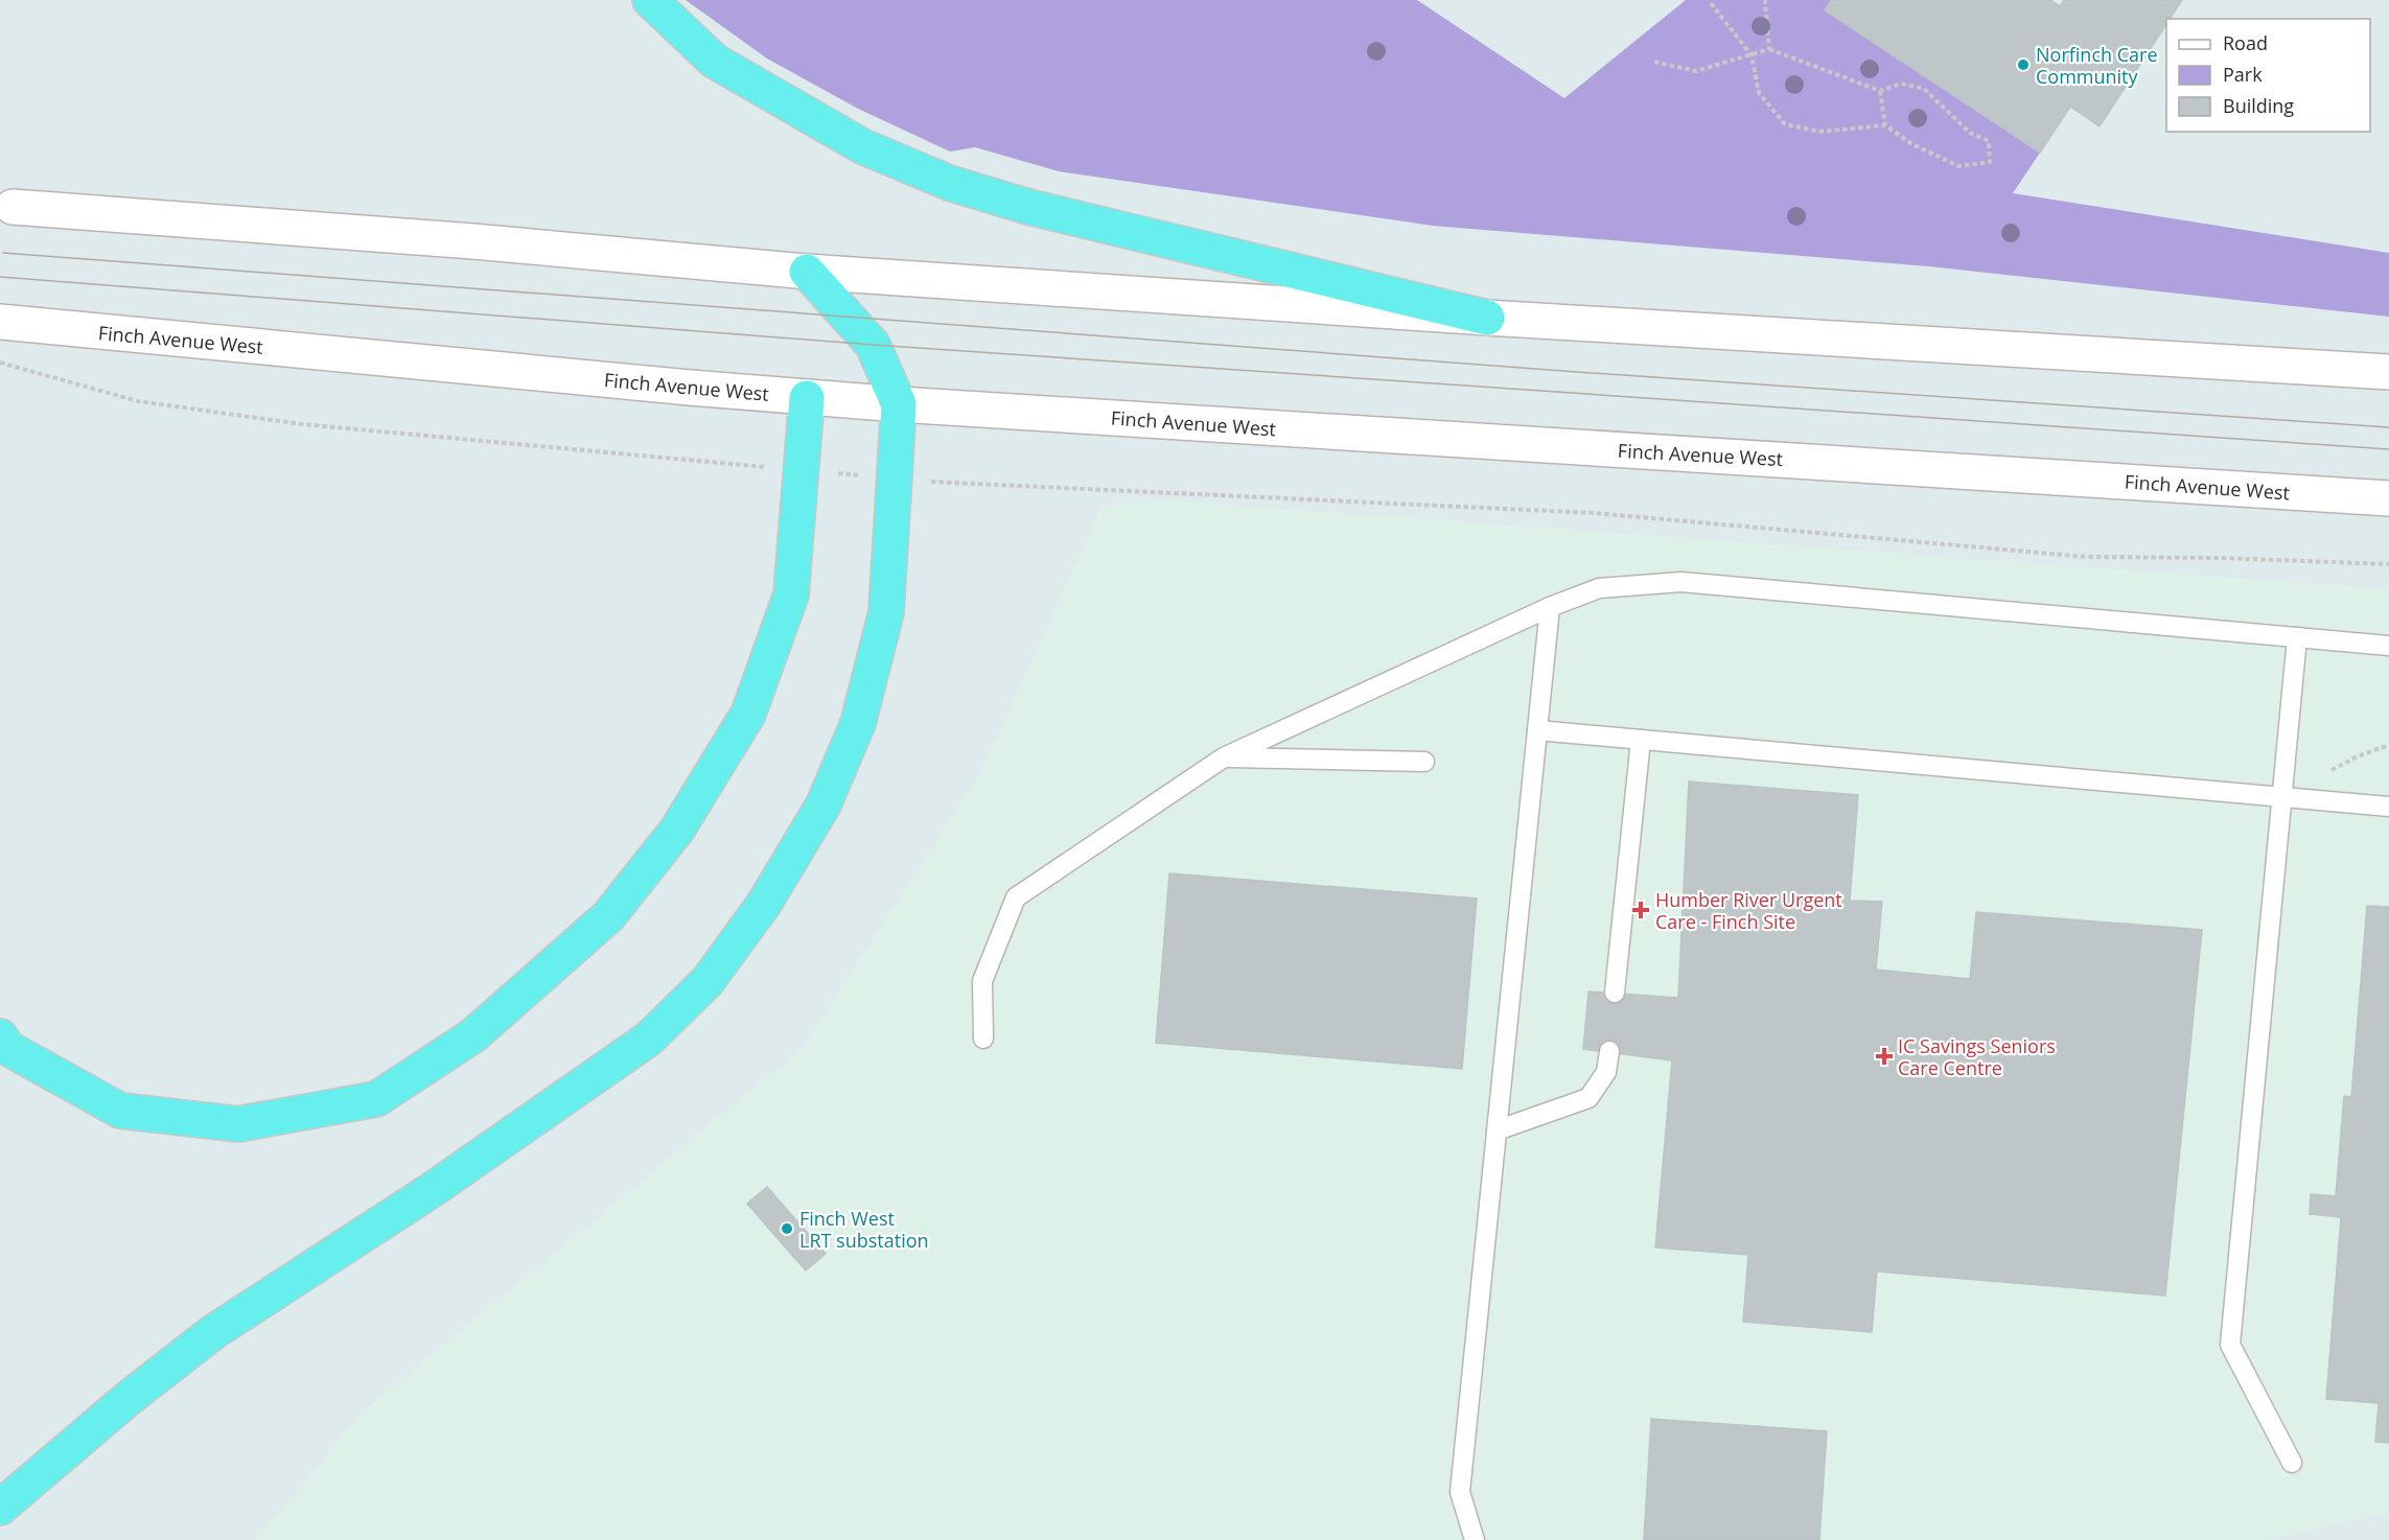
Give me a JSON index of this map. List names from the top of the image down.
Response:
{
  "streets": {
    "main road": ["Finch Avenue West"]
  },
  "places": {
    "other": ["Norfinch Care Community", "Finch West LRT substation"],
    "health": ["Humber River Urgent Care - Finch Site", "IC Savings Seniors Care Centre"]
  },
  "legend": ["Road", "Park", "Building"]
}
